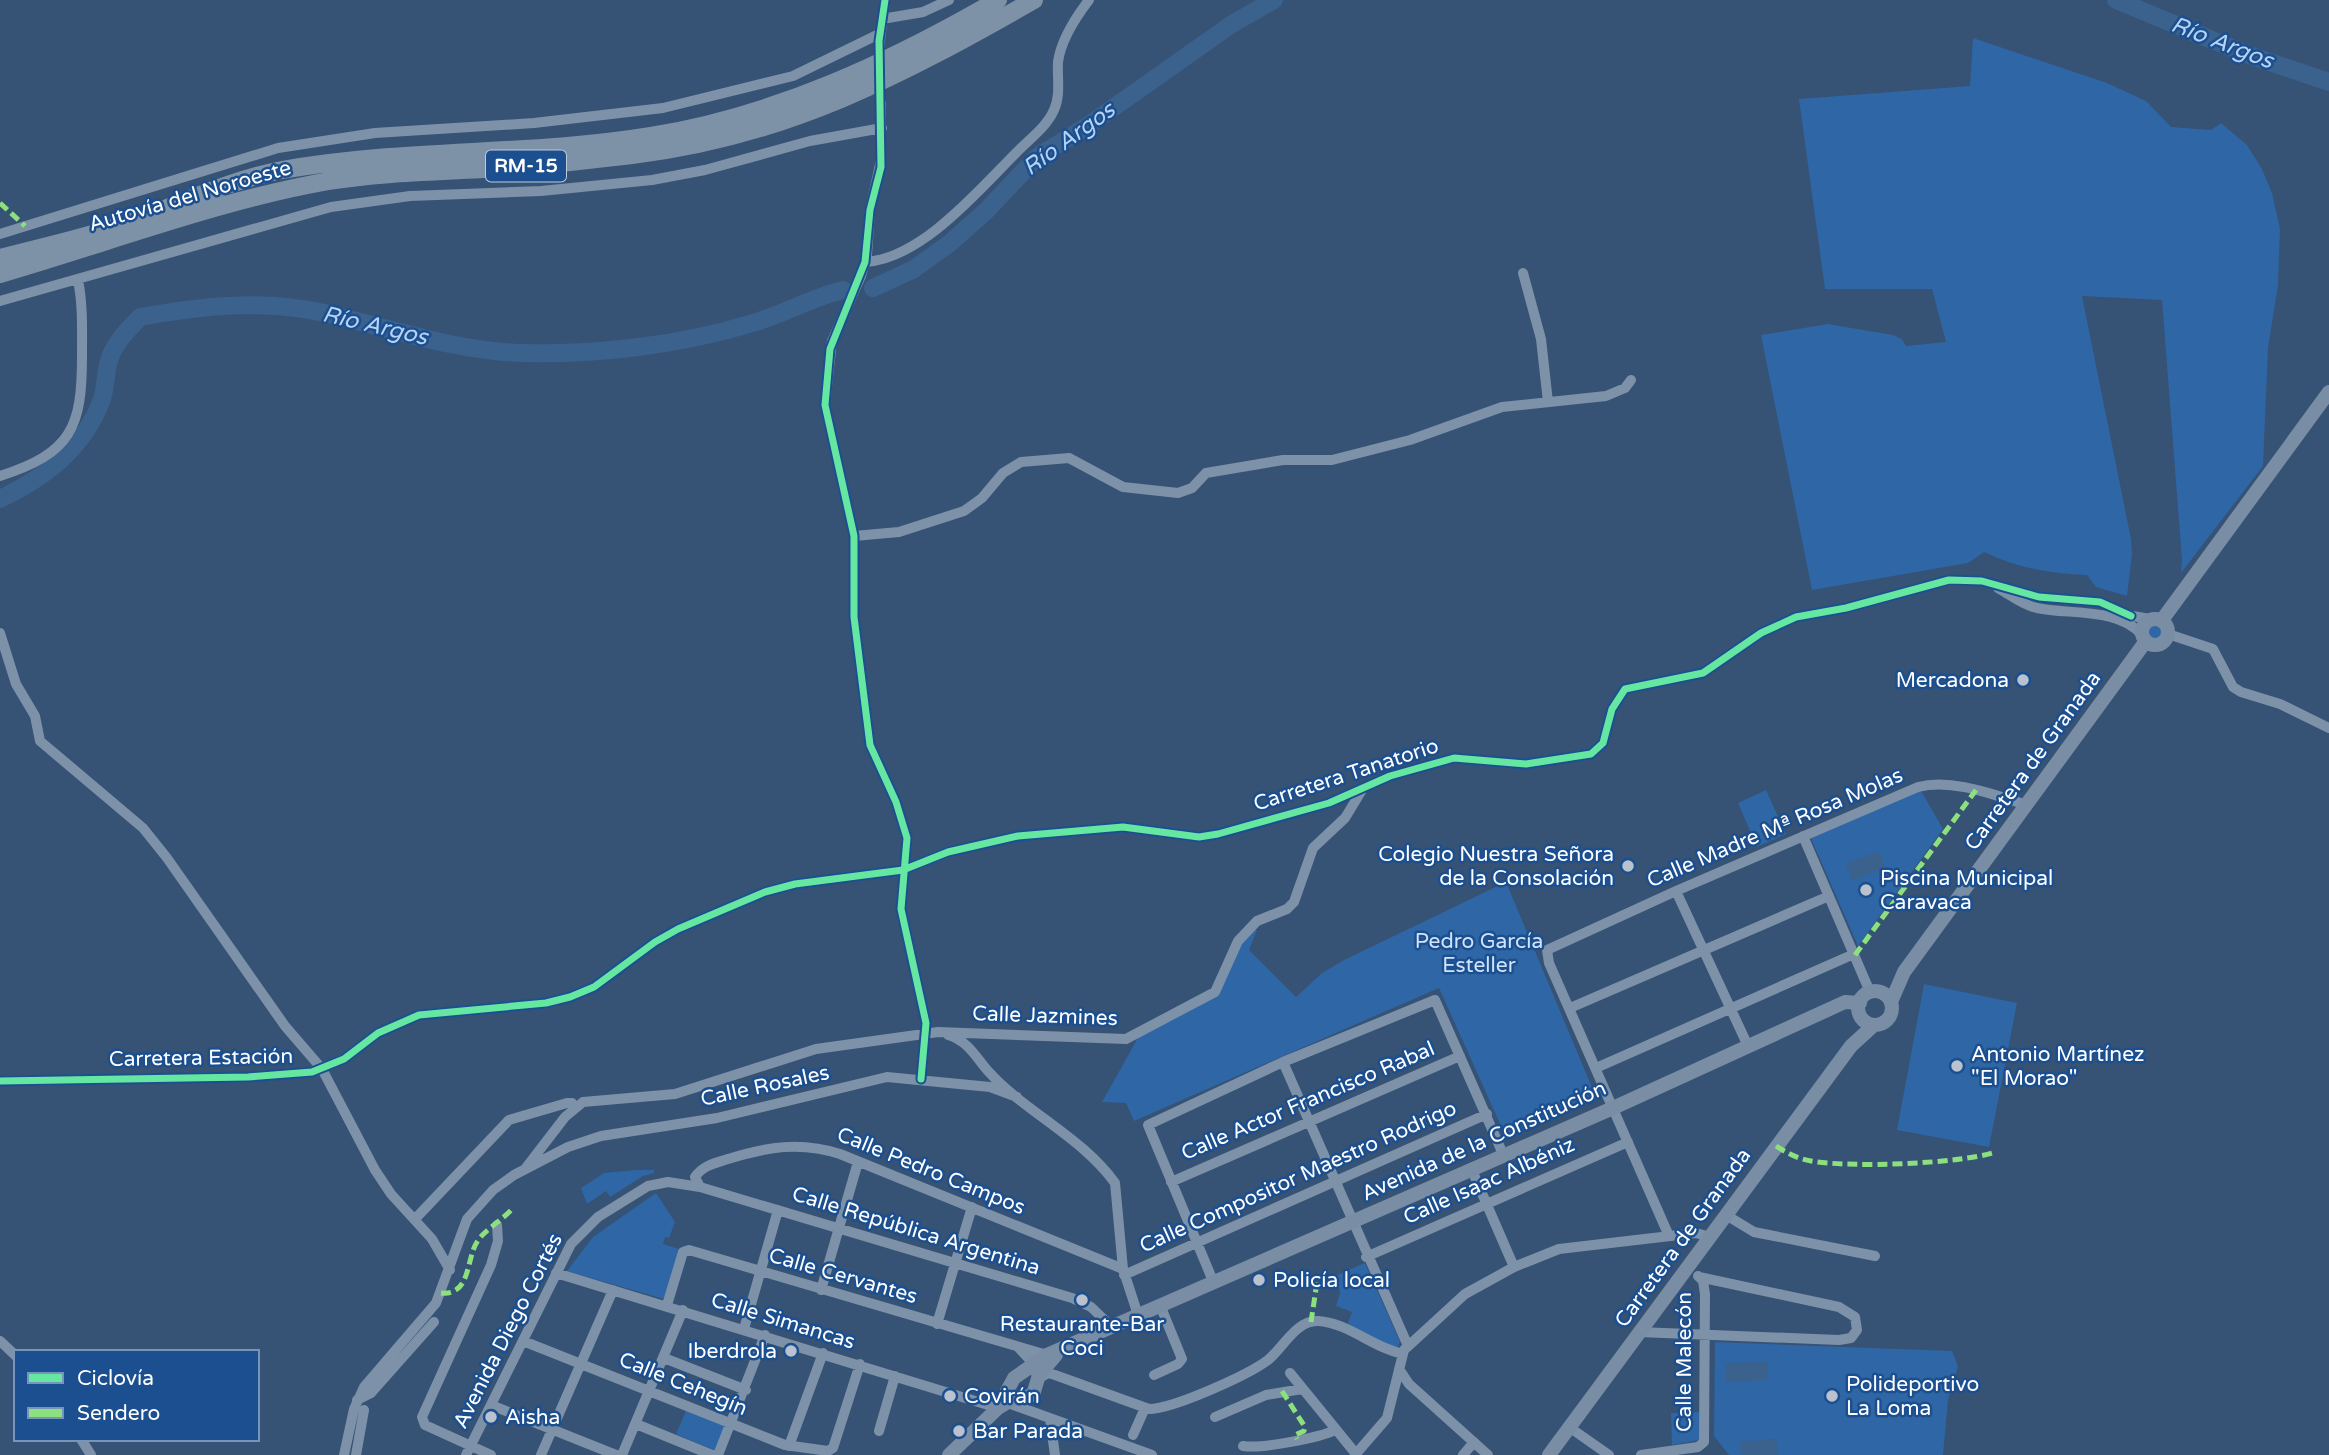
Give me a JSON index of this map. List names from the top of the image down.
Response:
{
  "streets": {
    "highway": ["RM-15", "Autovía del Noroeste"],
    "main road": ["Carretera de Granada", "Avenida de la Constitución"],
    "street": [
      "Carretera Tanatorio",
      "Calle Madre Mª Rosa Molas",
      "Calle Jazmines",
      "Carretera Estación",
      "Calle Rosales",
      "Calle Actor Francisco Rabal",
      "Calle Pedro Campos",
      "Calle Compositor Maestro Rodrigo",
      "Calle Isaac Albéniz",
      "Calle República Argentina",
      "Calle Cervantes",
      "Calle Simancas",
      "Avenida Diego Cortés",
      "Calle Malecón",
      "Calle Cehegín"
    ]
  },
  "crossings": [
    ["Carretera de Granada", "Calle Madre Mª Rosa Molas"],
    ["Carretera de Granada", "Avenida de la Constitución"],
    ["Carretera Tanatorio", "Calle Jazmines"],
    ["Carretera Tanatorio", "Carretera Estación"],
    ["Avenida de la Constitución", "Calle República Argentina"],
    ["Avenida de la Constitución", "Calle Cervantes"],
    ["Avenida de la Constitución", "Calle Simancas"],
    ["Calle Pedro Campos", "Calle Compositor Maestro Rodrigo"],
    ["Calle Pedro Campos", "Calle República Argentina"],
    ["Calle Pedro Campos", "Avenida Diego Cortés"],
    ["Calle República Argentina", "Avenida Diego Cortés"],
    ["Calle Cervantes", "Calle Simancas"],
    ["Calle Simancas", "Avenida Diego Cortés"],
    ["Calle Simancas", "Calle Cehegín"],
    ["Avenida Diego Cortés", "Calle Cehegín"]
  ],
  "water": ["Río Argos"],
  "parks": ["Pedro García Esteller"],
  "places": [
    "Mercadona",
    "Colegio Nuestra Señora de la Consolación",
    "Piscina Municipal Caravaca",
    "Antonio Martínez \"El Morao\"",
    "Policía local",
    "Restaurante-Bar Coci",
    "Iberdrola",
    "Covirán",
    "Polideportivo La Loma",
    "Aisha",
    "Bar Parada"
  ],
  "legend": ["Ciclovía", "Sendero"]
}
